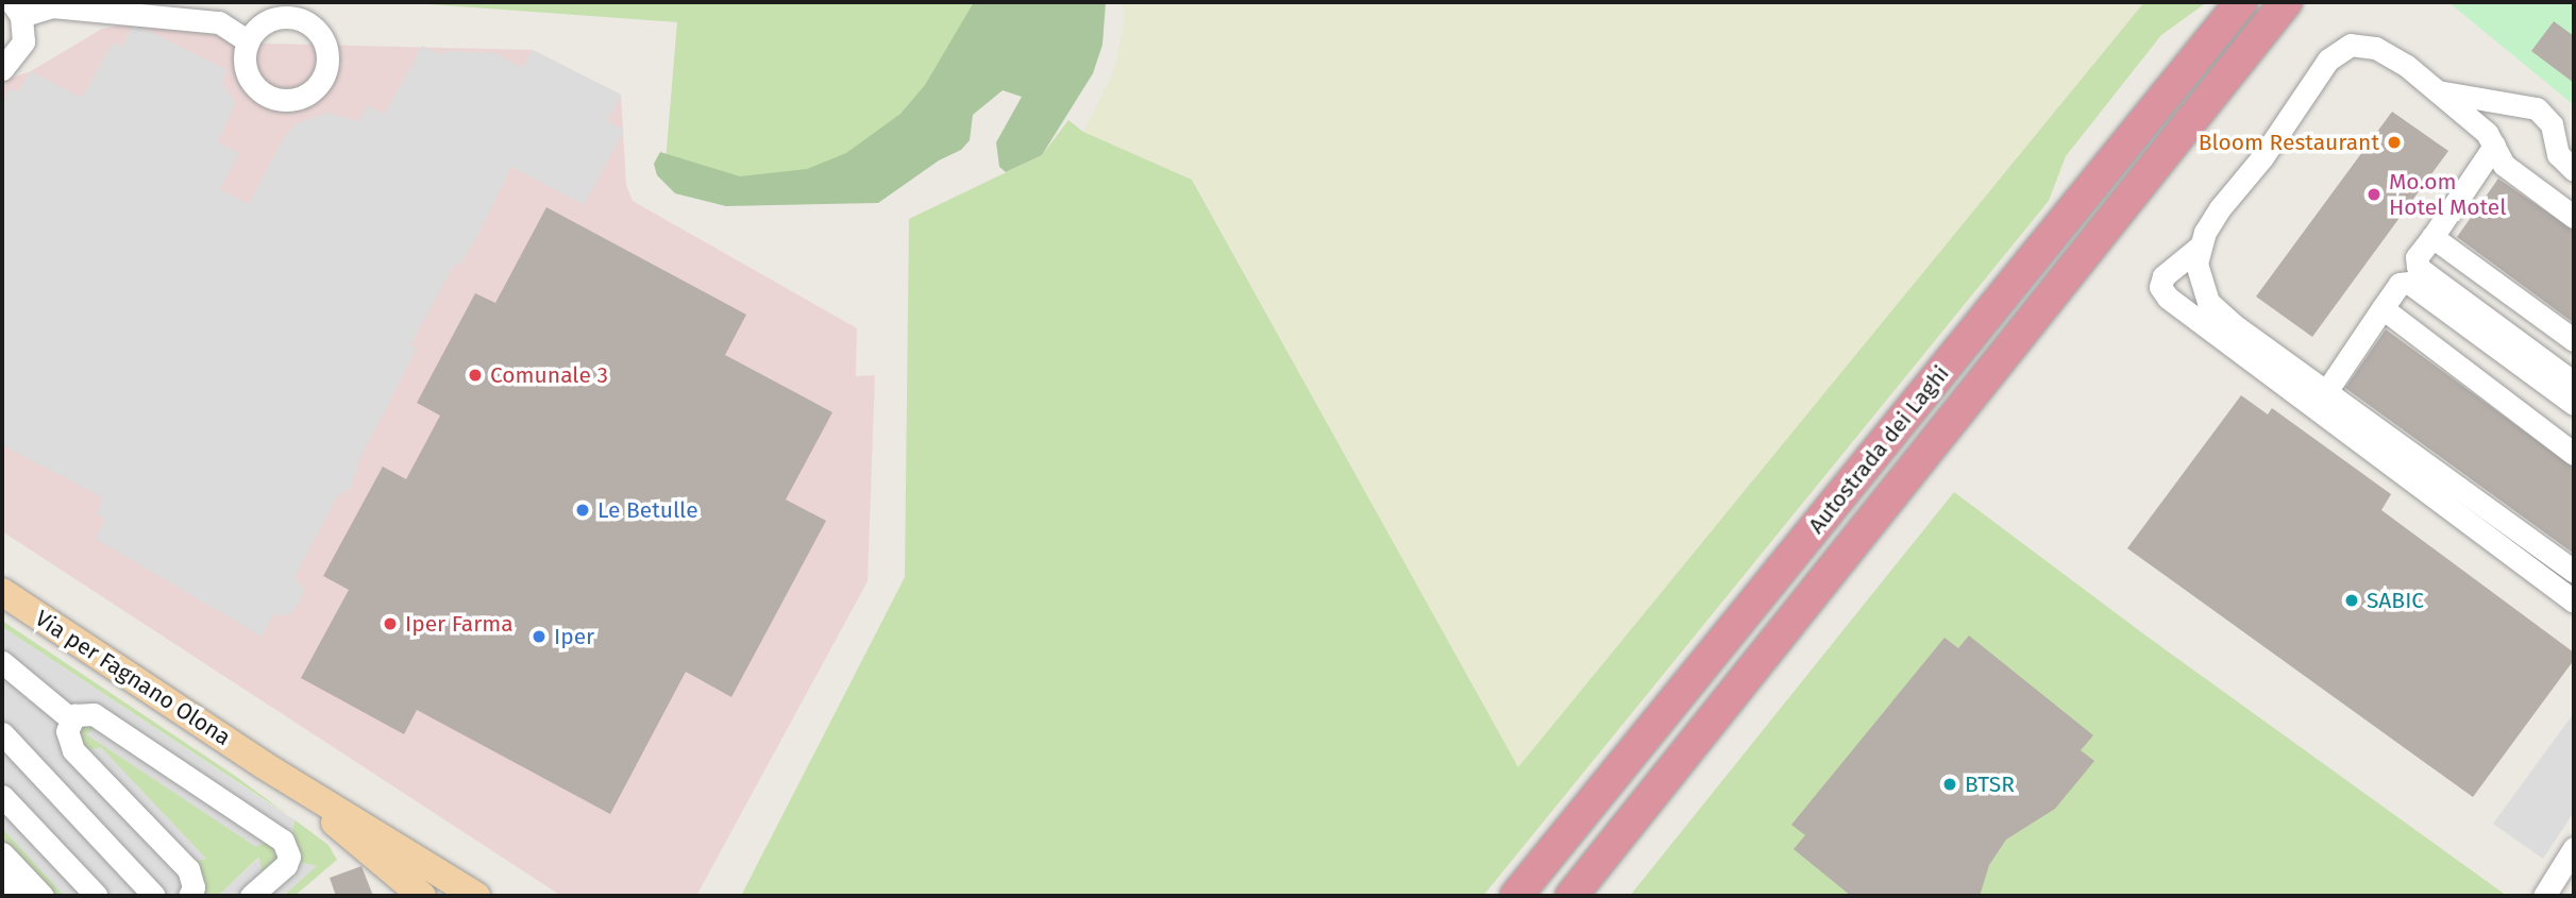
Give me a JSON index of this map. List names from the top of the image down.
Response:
{
  "streets": {
    "highway": ["Autostrada dei Laghi"],
    "main road": ["Via per Fagnano Olona"]
  },
  "places": [
    "Bloom Restaurant",
    "Mo.om Hotel Motel",
    "Comunale 3",
    "Le Betulle",
    "SABIC",
    "Iper Farma",
    "Iper",
    "BTSR"
  ]
}
